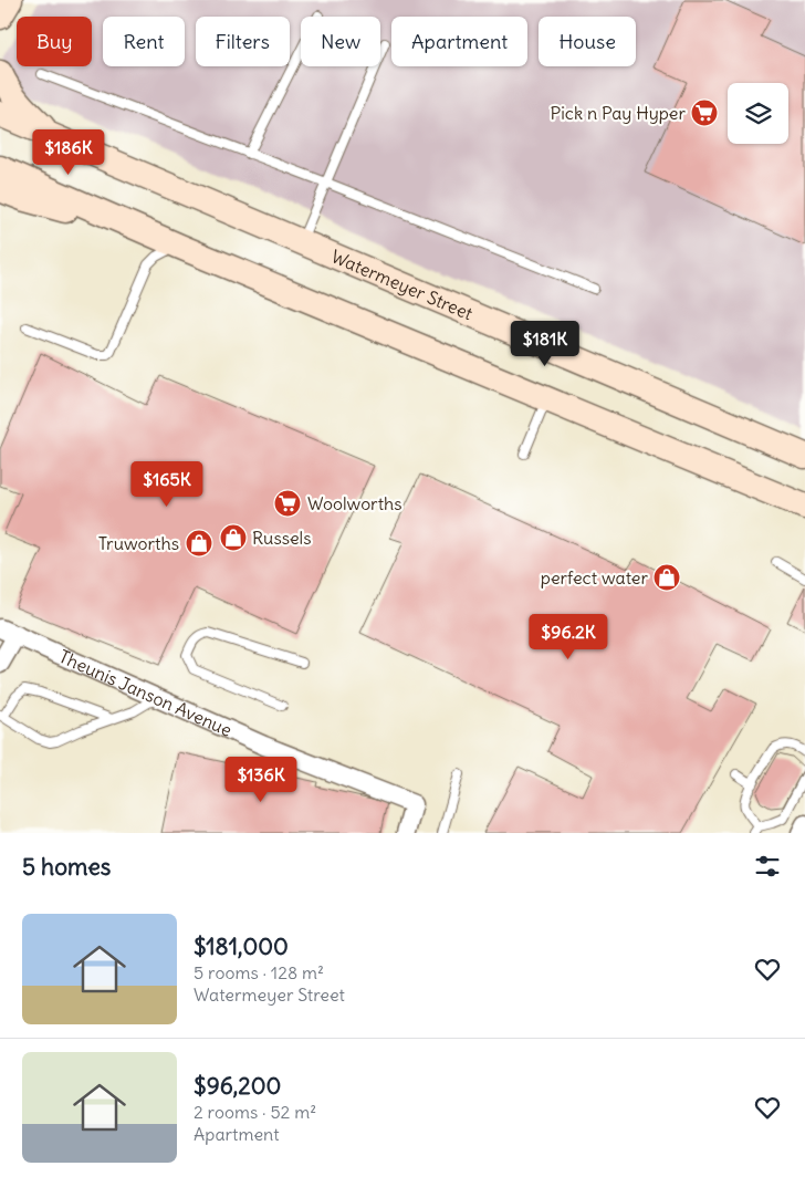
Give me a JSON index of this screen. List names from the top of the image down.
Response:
{
  "streets": {
    "main road": ["Watermeyer Street"],
    "street": ["Theunis Janson Avenue"]
  },
  "places": {
    "supermarket": ["Pick n Pay Hyper", "Woolworths"],
    "shop": ["Russels", "Truworths", "perfect water"]
  },
  "page": {
    "chip": [
      "Buy",
      "Rent",
      "Filters",
      "New",
      "Apartment",
      "House"
    ],
    "price": [
      "$186K",
      "$181K",
      "$165K",
      "$96.2K",
      "$136K"
    ],
    "heading": "5 homes",
    "list": [
      {
        "name": "$181,000",
        "note": "5 rooms · 128 m² · Watermeyer Street"
      },
      {
        "name": "$96,200",
        "note": "2 rooms · 52 m² · Apartment"
      }
    ]
  }
}
